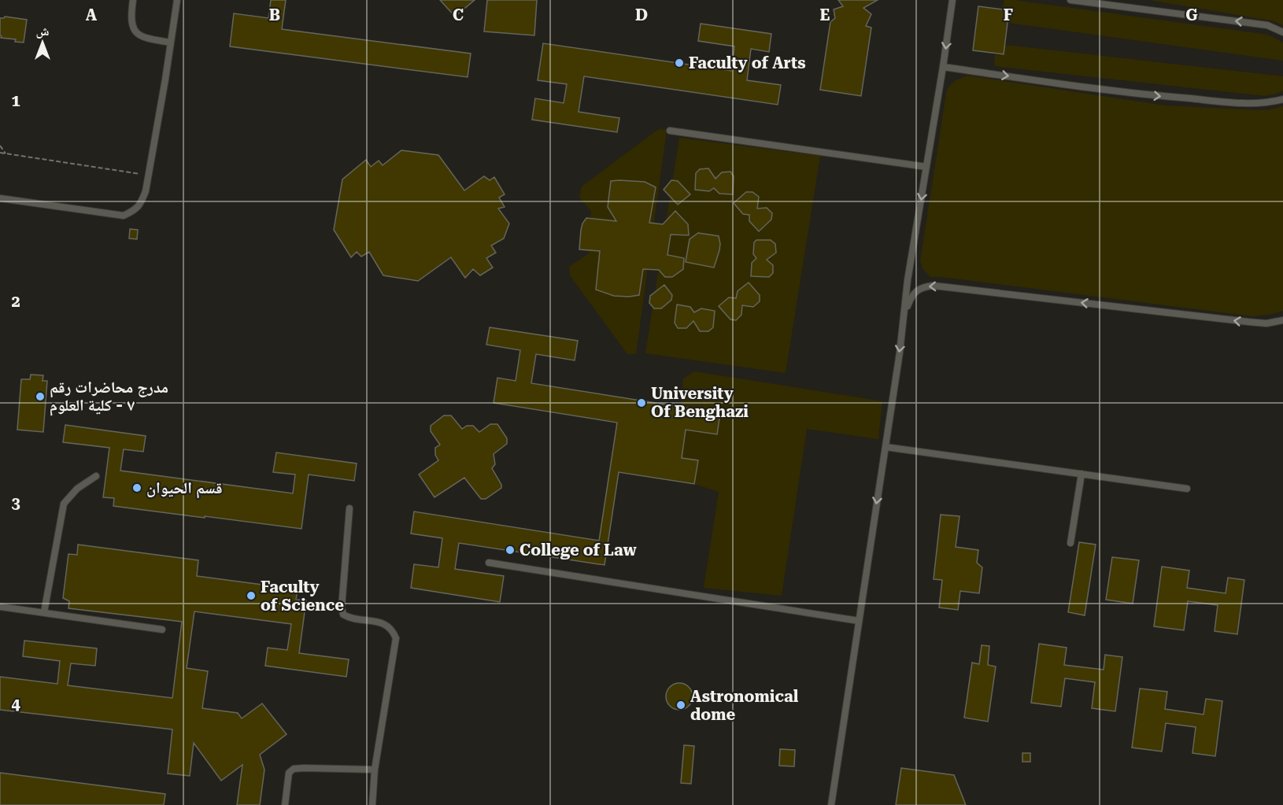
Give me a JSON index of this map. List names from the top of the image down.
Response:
{
  "places": [
    "Faculty of Arts",
    "مدرج محاضرات رقم ٧ - كلية العلوم",
    "University Of Benghazi",
    "قسم الحيوان",
    "College of Law",
    "Faculty of Science",
    "Astronomical dome"
  ],
  "north": "top",
  "grid": {
    "columns": [
      "A",
      "B",
      "C",
      "D",
      "E",
      "F",
      "G"
    ],
    "rows": [
      "1",
      "2",
      "3",
      "4"
    ]
  }
}
